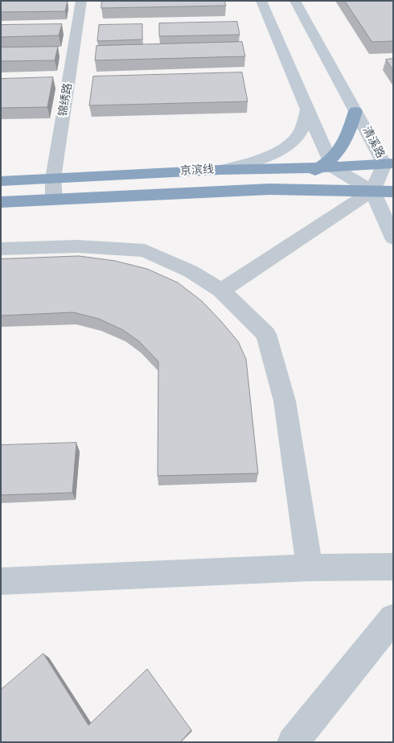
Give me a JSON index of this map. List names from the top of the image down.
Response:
{
  "streets": {
    "highway": ["京滨线"],
    "street": ["锦绣路", "清溪路"]
  },
  "crossings": [
    ["锦绣路", "京滨线"],
    ["清溪路", "京滨线"]
  ]
}
